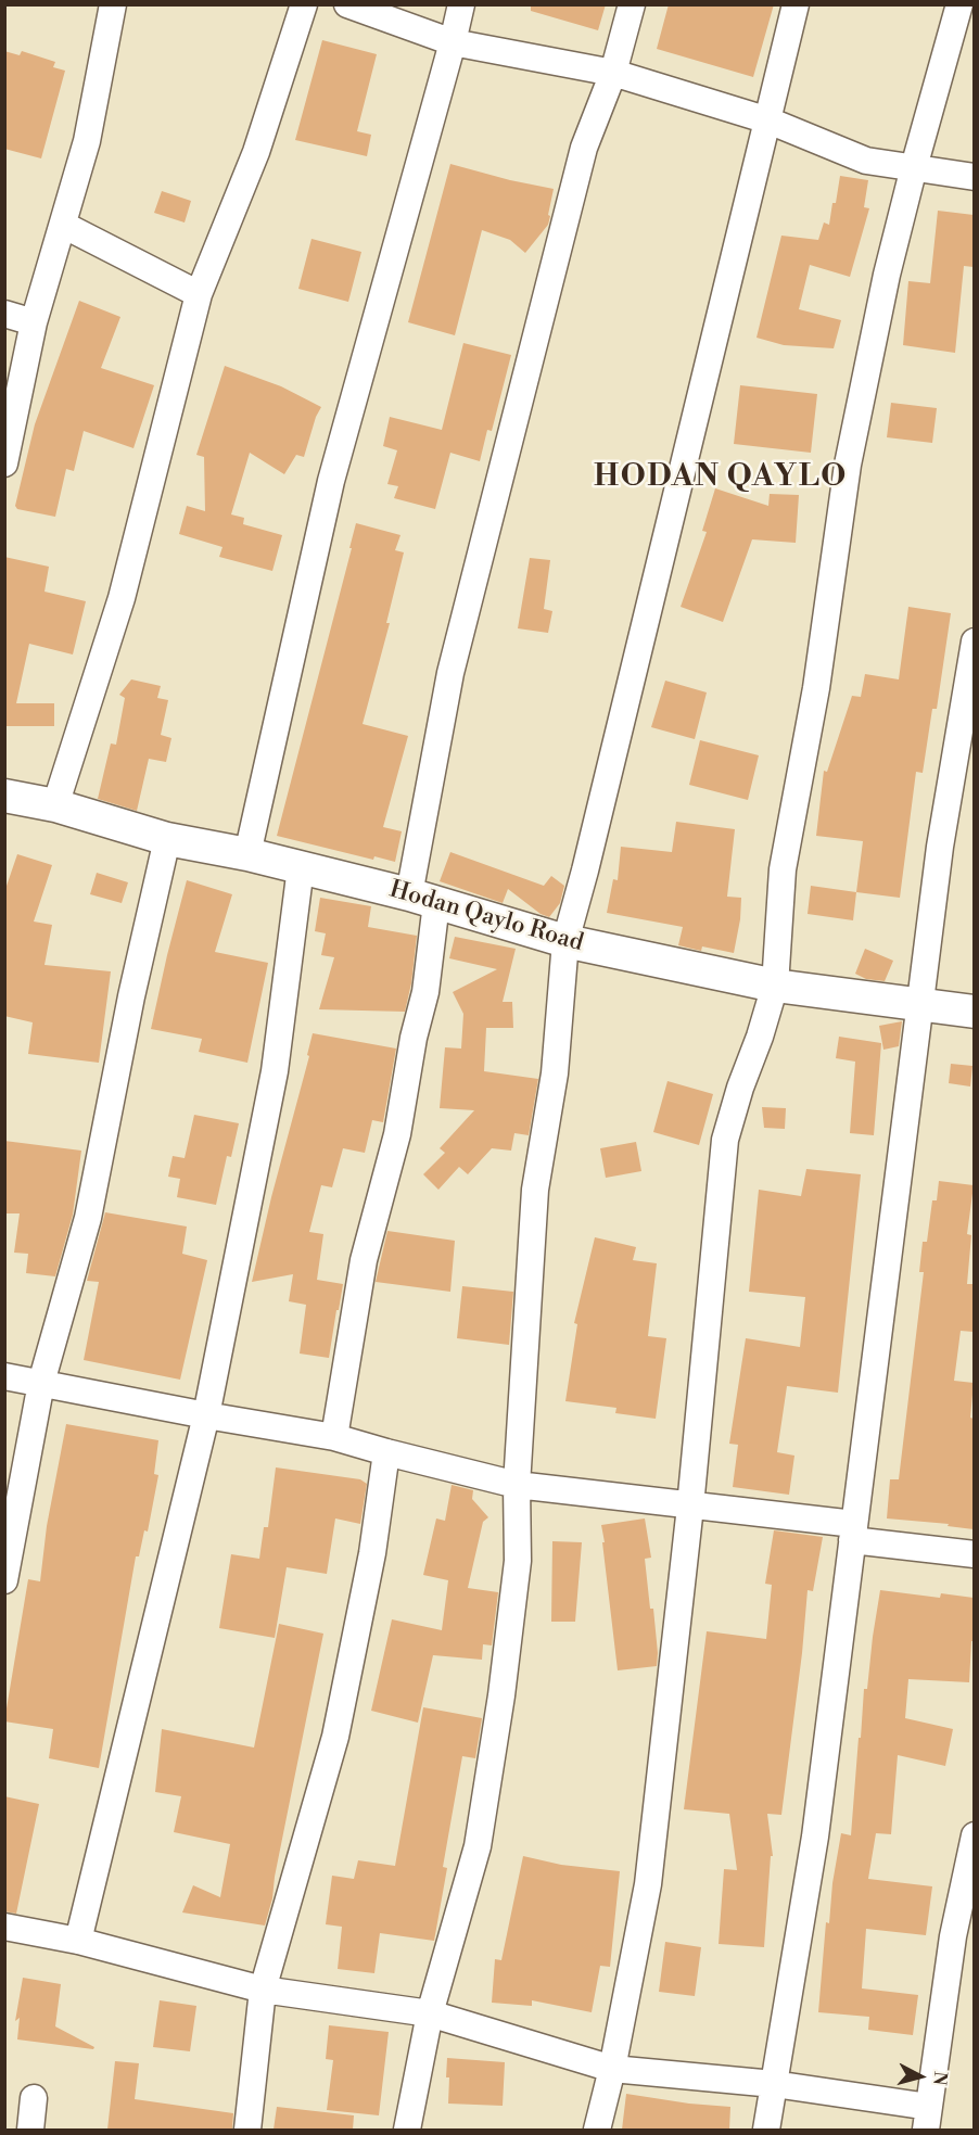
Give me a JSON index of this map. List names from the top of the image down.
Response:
{
  "streets": {
    "street": ["Hodan Qaylo Road"]
  },
  "districts": ["HODAN QAYLO"],
  "north": "right"
}
